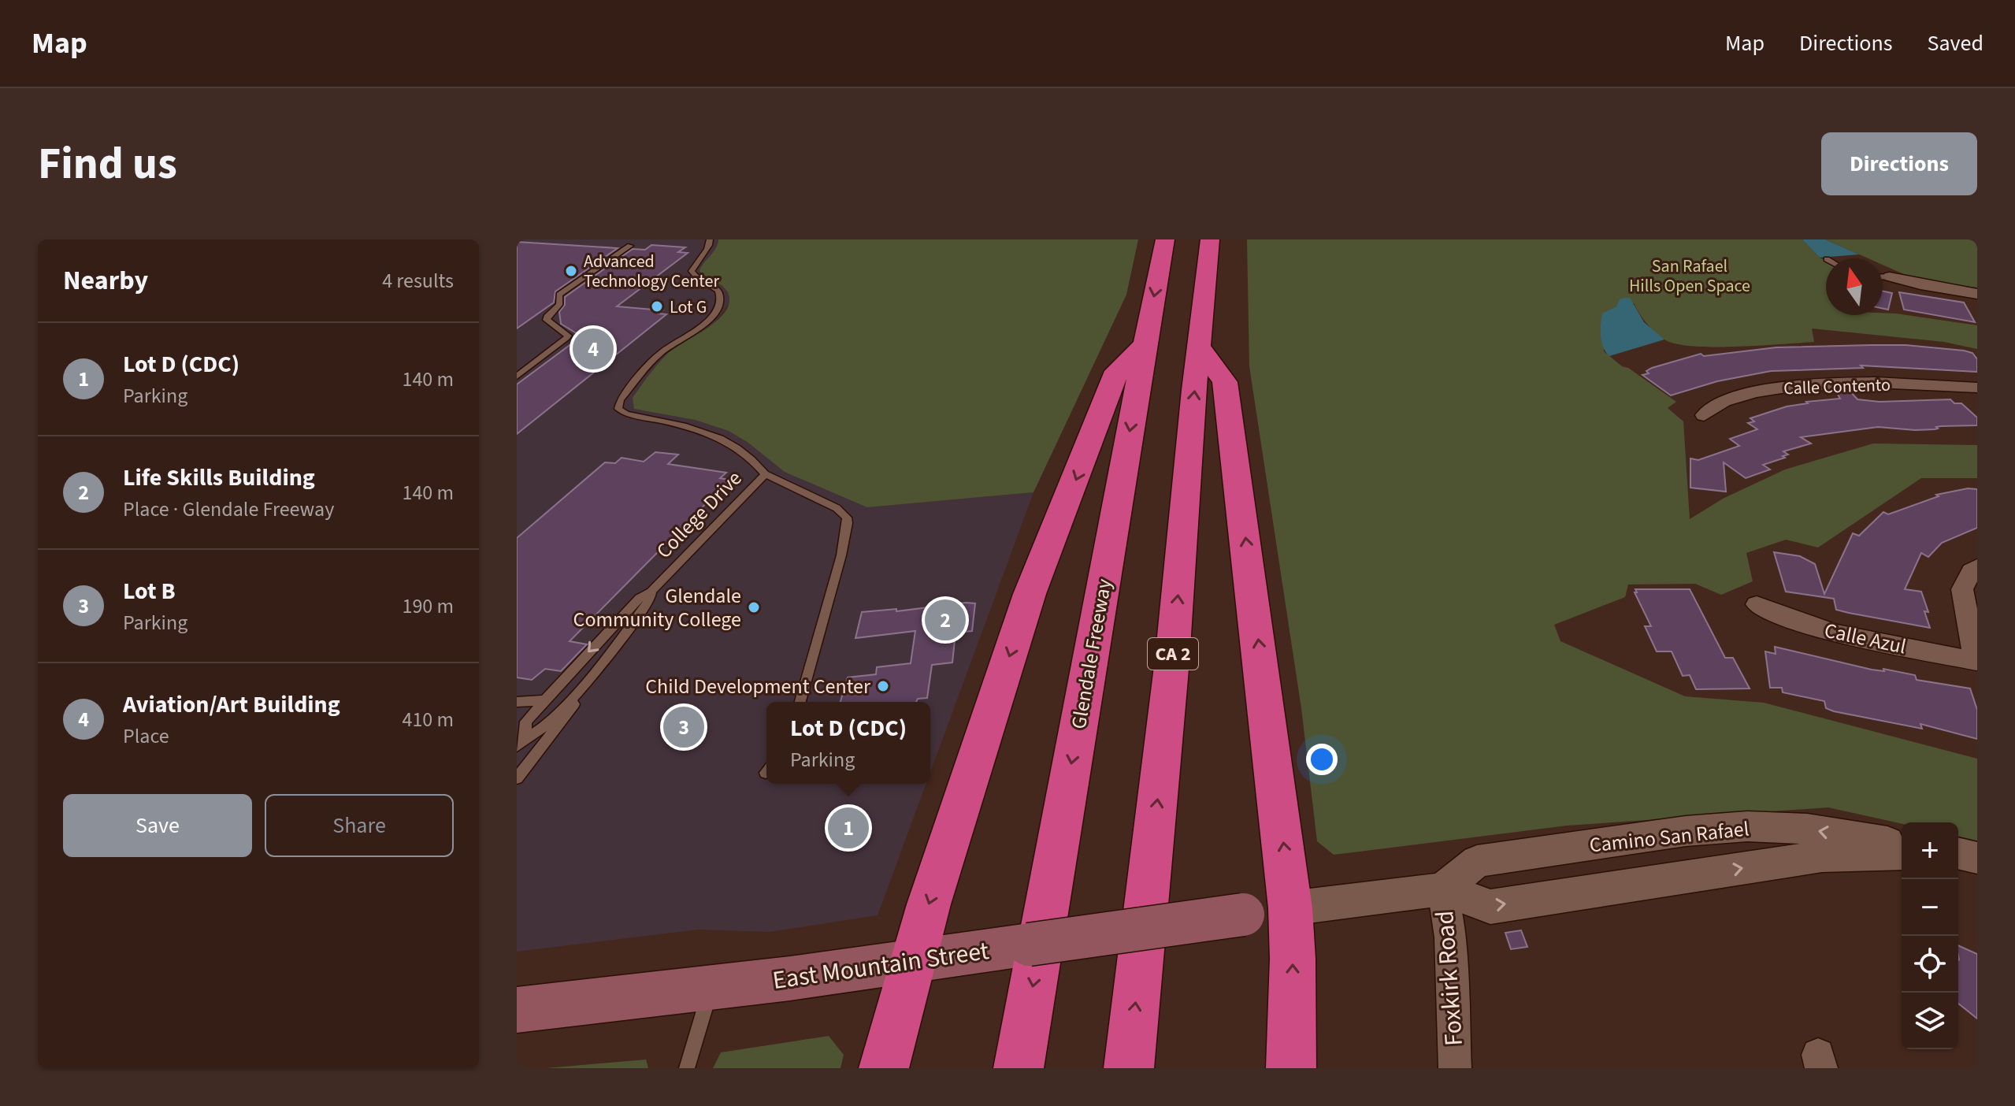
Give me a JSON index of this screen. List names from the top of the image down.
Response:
{
  "streets": {
    "highway": ["Glendale Freeway", "CA 2"],
    "main road": ["Camino San Rafael", "East Mountain Street"],
    "street": ["Calle Contento", "Calle Azul", "Foxkirk Road"],
    "lane": ["College Drive"]
  },
  "crossings": [
    ["Camino San Rafael", "East Mountain Street"],
    ["Camino San Rafael", "Foxkirk Road"]
  ],
  "parks": ["San Rafael Hills Open Space"],
  "places": [
    "Advanced Technology Center",
    "Lot G",
    "Glendale Community College",
    "Child Development Center"
  ],
  "north": "top",
  "page": {
    "header": "Map",
    "nav": ["Map", "Directions", "Saved"],
    "buttons": [
      "Directions",
      ["Save", "Share"]
    ],
    "title": "Find us",
    "heading": ["Nearby", "4 results"],
    "list": [
      {
        "mark": "1",
        "name": "Lot D (CDC)",
        "note": "Parking",
        "value": "140 m"
      },
      {
        "mark": "2",
        "name": "Life Skills Building",
        "note": "Place · Glendale Freeway",
        "value": "140 m"
      },
      {
        "mark": "3",
        "name": "Lot B",
        "note": "Parking",
        "value": "190 m"
      },
      {
        "mark": "4",
        "name": "Aviation/Art Building",
        "note": "Place",
        "value": "410 m"
      }
    ],
    "pins": [
      "4",
      "2",
      "3",
      "1"
    ],
    "popup": ["Lot D (CDC)", "Parking"],
    "map_buttons": ["+", "−"]
  }
}
